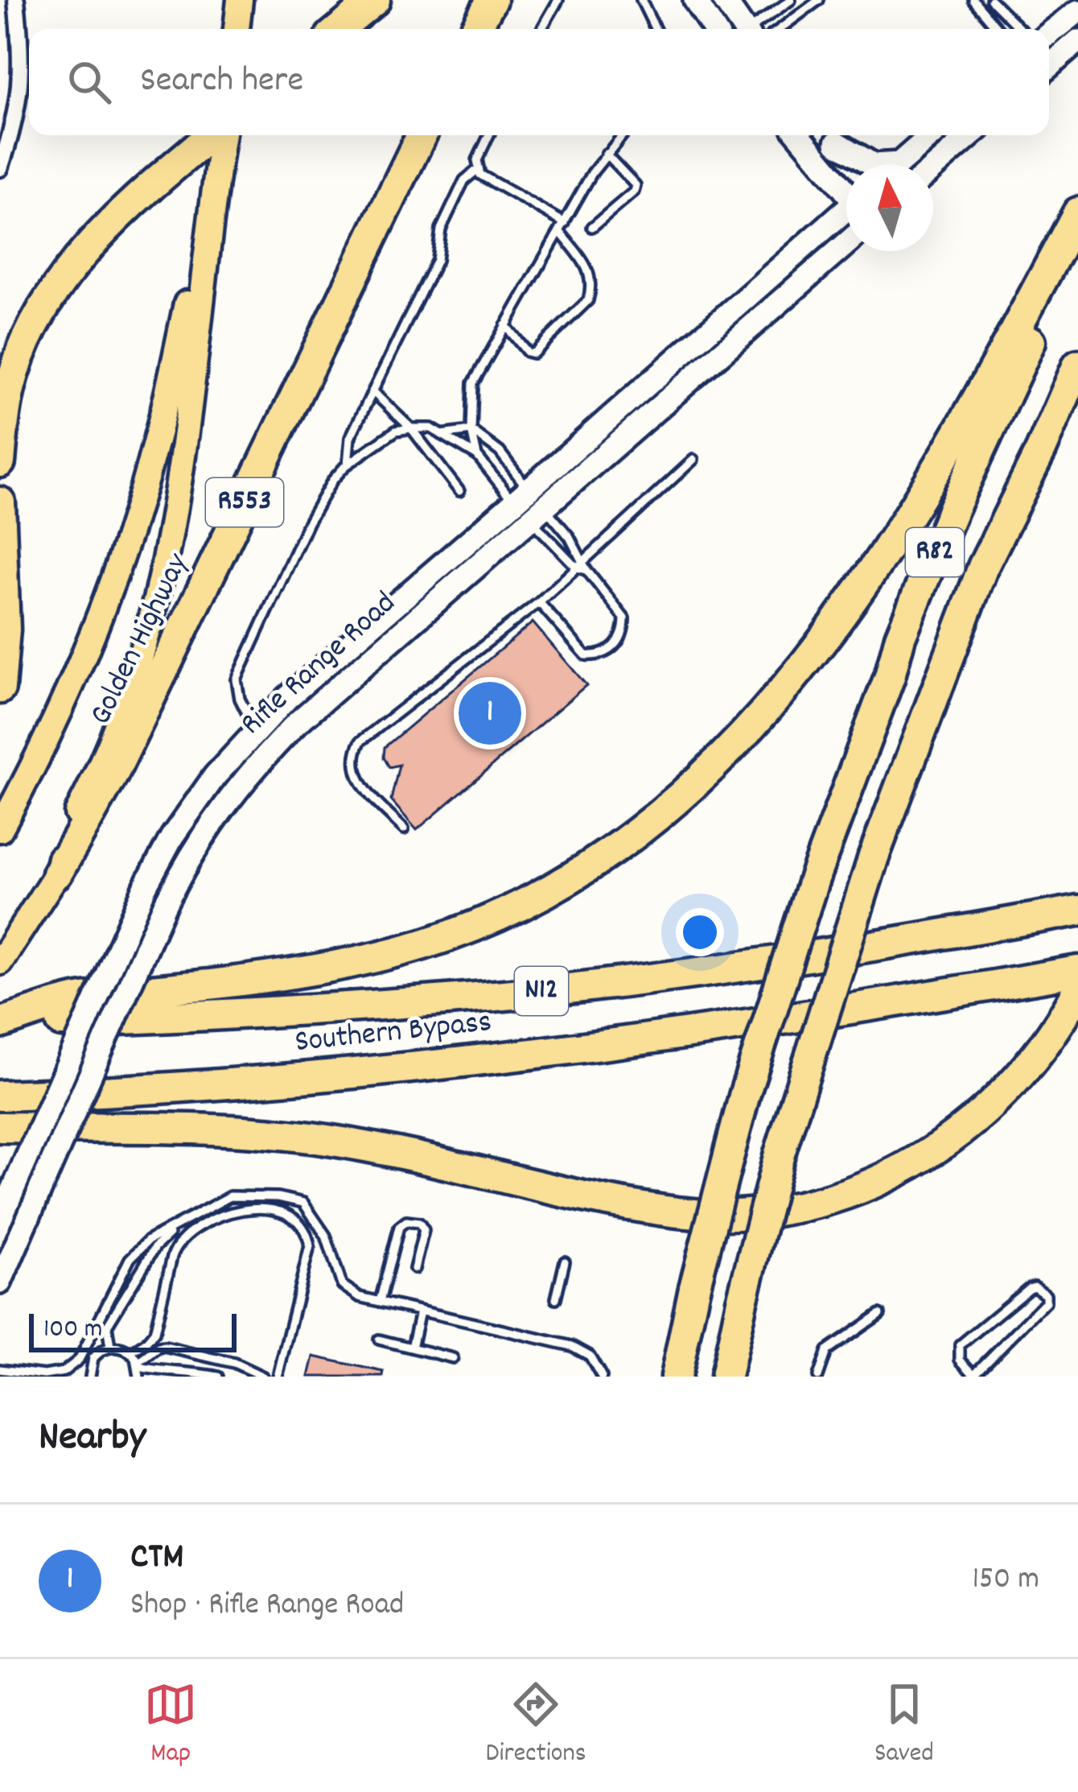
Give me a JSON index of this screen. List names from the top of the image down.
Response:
{
  "streets": {
    "highway": [
      "R553",
      "R82",
      "Golden Highway",
      "N12",
      "Southern Bypass"
    ],
    "main road": ["Rifle Range Road"]
  },
  "scale_bar": "100 m",
  "north": "top",
  "page": {
    "search": "Search here",
    "pins": "1",
    "scale": "100 m",
    "heading": "Nearby",
    "list": [
      {
        "mark": "1",
        "name": "CTM",
        "note": "Shop · Rifle Range Road",
        "value": "150 m"
      }
    ],
    "nav": ["Map", "Directions", "Saved"]
  }
}
